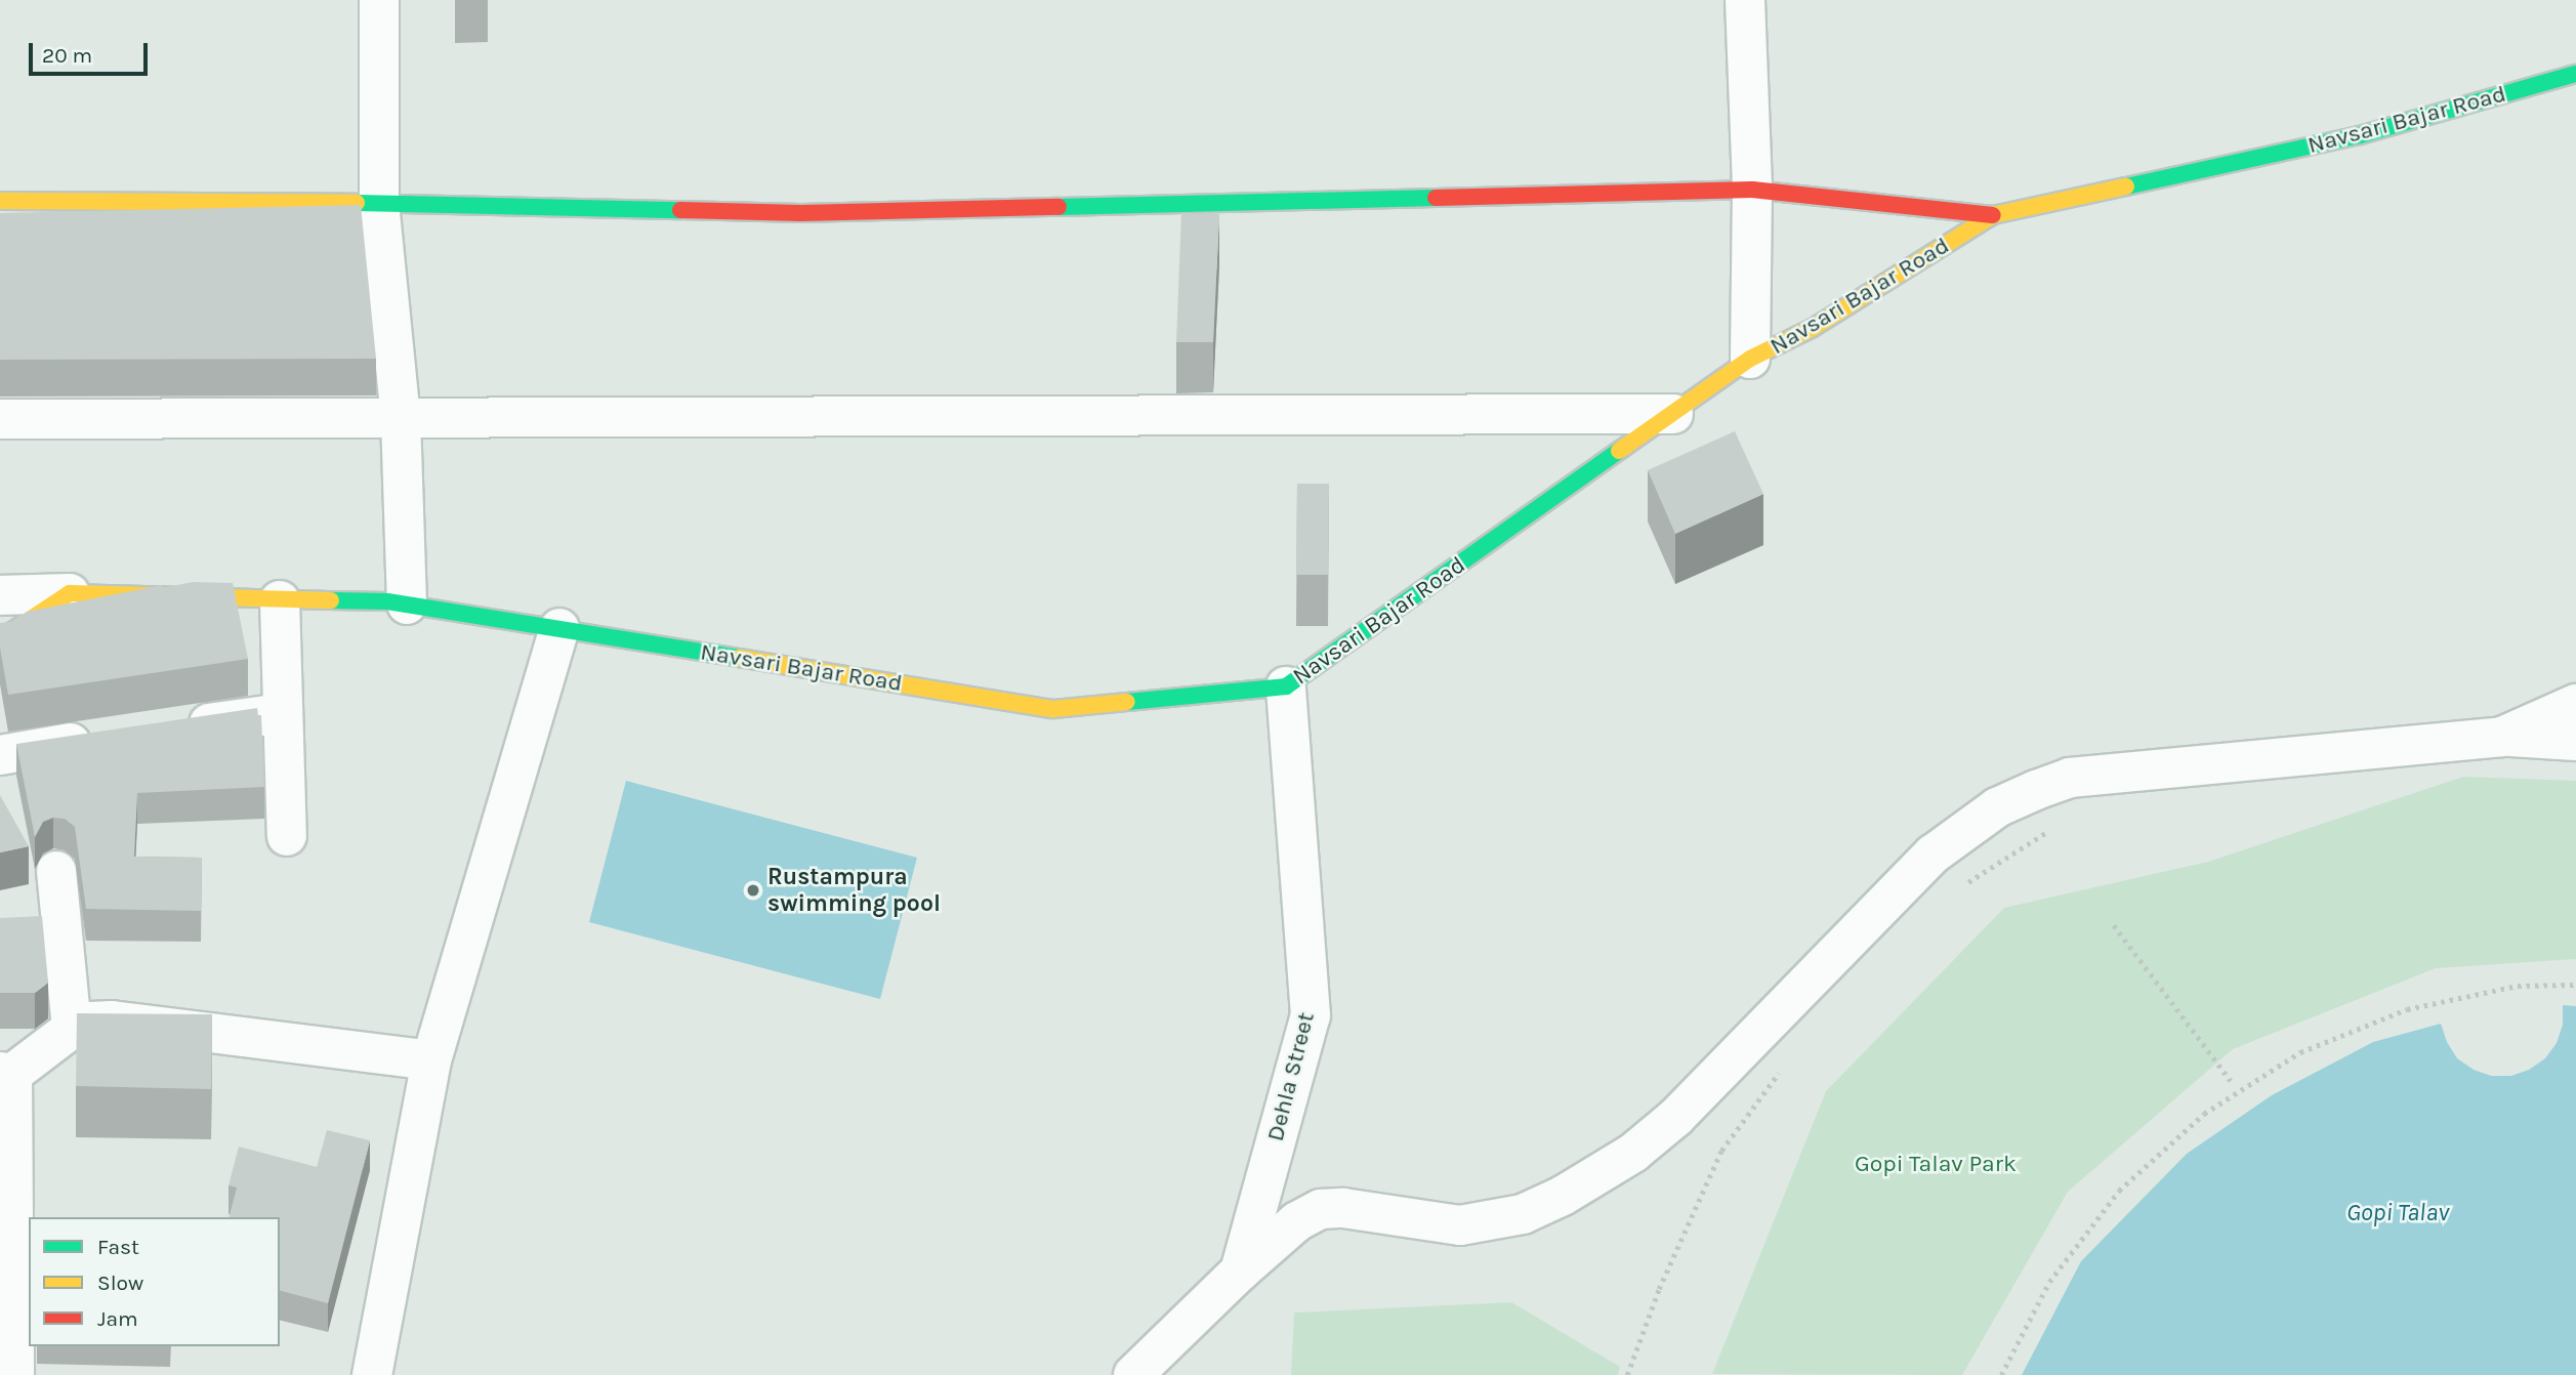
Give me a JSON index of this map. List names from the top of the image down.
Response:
{
  "streets": {
    "main road": ["Navsari Bajar Road"],
    "street": ["Dehla Street"]
  },
  "crossings": [
    ["Navsari Bajar Road", "Dehla Street"]
  ],
  "water": ["Gopi Talav"],
  "parks": ["Gopi Talav Park"],
  "places": ["Rustampura swimming pool"],
  "legend": ["Fast", "Slow", "Jam"],
  "scale_bar": "20 m"
}
